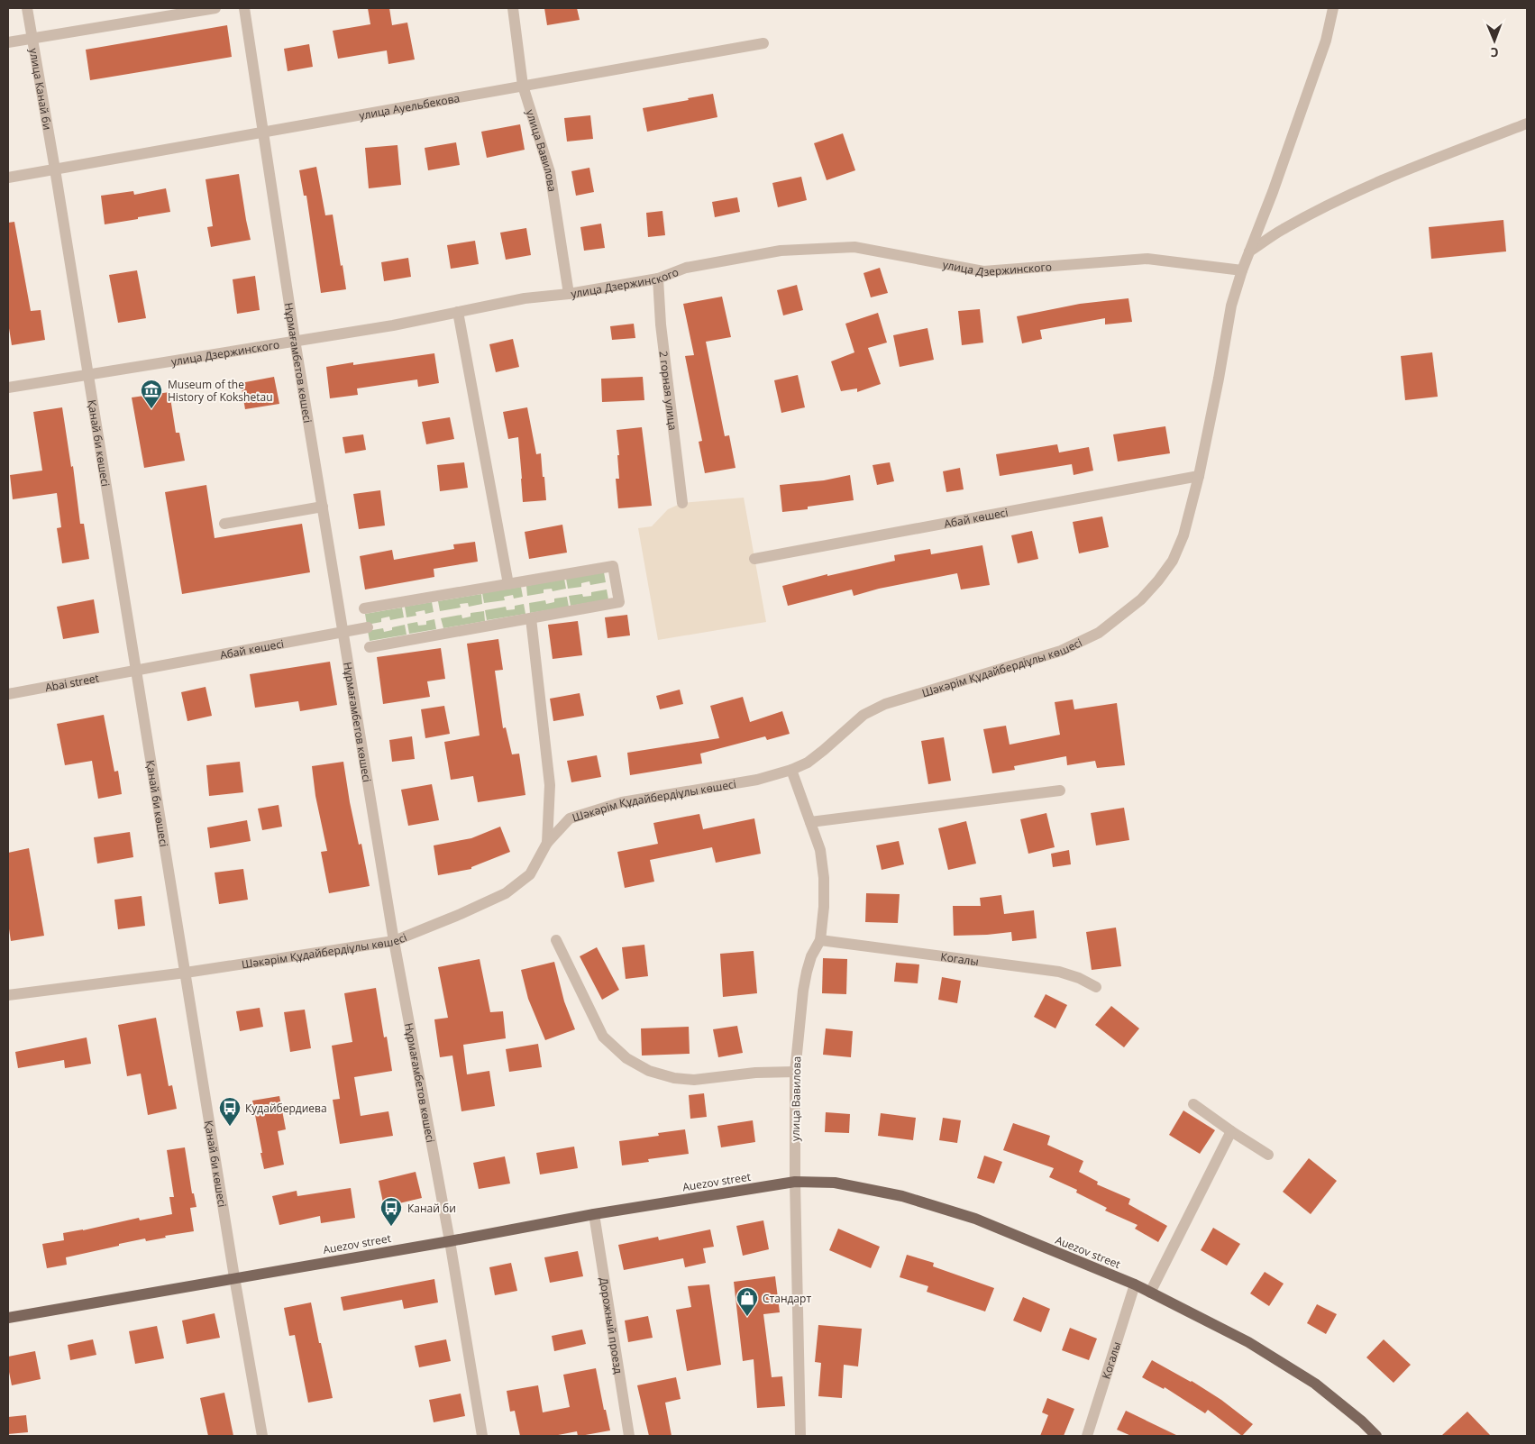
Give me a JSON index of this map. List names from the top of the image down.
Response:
{
  "streets": {
    "main road": ["Auezov street"],
    "street": [
      "улица Канай би",
      "улица Ауельбекова",
      "улица Вавилова",
      "улица Дзержинского",
      "Нұрмағамбетов көшесі",
      "2 горная улица",
      "Қанай би көшесі",
      "Абай көшесі",
      "Шәкәрім Құдайбердіұлы көшесі",
      "Abai street",
      "Когалы",
      "Дорожный проезд"
    ]
  },
  "crossings": [
    ["улица Канай би", "улица Ауельбекова"],
    ["улица Канай би", "Қанай би көшесі"],
    ["улица Ауельбекова", "улица Вавилова"],
    ["улица Ауельбекова", "Нұрмағамбетов көшесі"],
    ["улица Ауельбекова", "Қанай би көшесі"],
    ["улица Вавилова", "улица Дзержинского"],
    ["улица Вавилова", "Шәкәрім Құдайбердіұлы көшесі"],
    ["улица Вавилова", "Когалы"],
    ["улица Вавилова", "Auezov street"],
    ["улица Дзержинского", "Нұрмағамбетов көшесі"],
    ["улица Дзержинского", "2 горная улица"],
    ["улица Дзержинского", "Қанай би көшесі"],
    ["улица Дзержинского", "Шәкәрім Құдайбердіұлы көшесі"],
    ["Нұрмағамбетов көшесі", "Абай көшесі"],
    ["Нұрмағамбетов көшесі", "Шәкәрім Құдайбердіұлы көшесі"],
    ["Нұрмағамбетов көшесі", "Auezov street"],
    ["Қанай би көшесі", "Абай көшесі"],
    ["Қанай би көшесі", "Шәкәрім Құдайбердіұлы көшесі"],
    ["Қанай би көшесі", "Abai street"],
    ["Қанай би көшесі", "Auezov street"],
    ["Абай көшесі", "Шәкәрім Құдайбердіұлы көшесі"],
    ["Абай көшесі", "Abai street"],
    ["Когалы", "Auezov street"],
    ["Auezov street", "Дорожный проезд"]
  ],
  "places": {
    "museum": ["Museum of the History of Kokshetau"],
    "bus stop": ["Кудайбердиева", "Канай би"],
    "shop": ["Стандарт"]
  },
  "north": "bottom"
}
